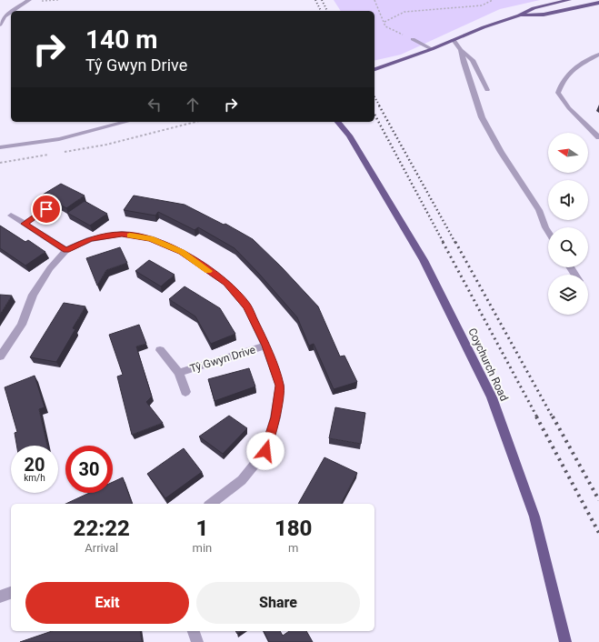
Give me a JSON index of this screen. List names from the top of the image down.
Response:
{
  "streets": {
    "main road": ["Coychurch Road"],
    "street": ["Tŷ Gwyn Drive"]
  },
  "north": "left",
  "page": {
    "turn": ["140 m", "Tŷ Gwyn Drive"],
    "speed": "20 km/h",
    "limit": "30",
    "eta": [
      "22:22",
      "Arrival",
      "1",
      "min",
      "180",
      "m"
    ],
    "buttons": ["Exit", "Share"]
  }
}
